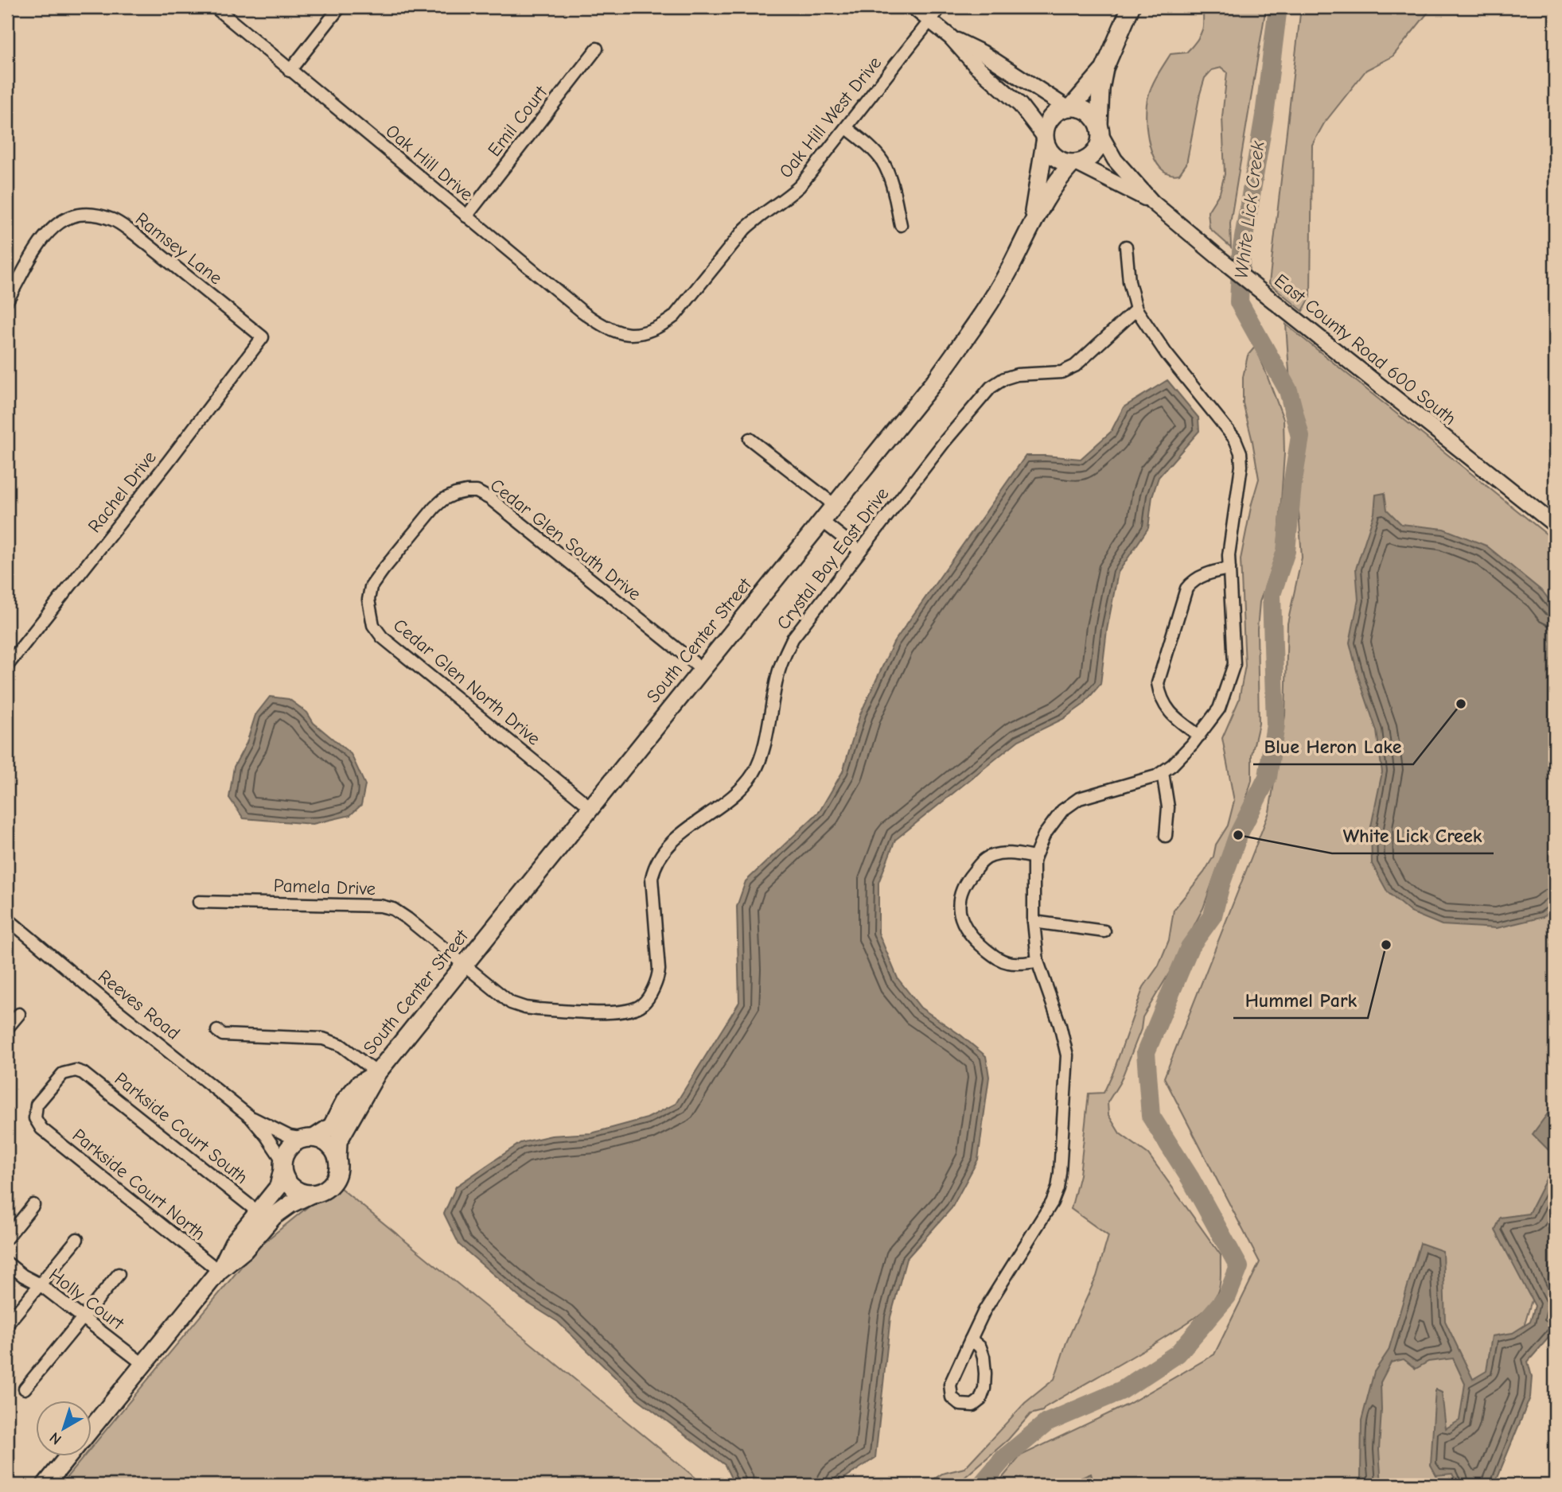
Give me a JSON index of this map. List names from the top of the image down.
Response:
{
  "streets": {
    "main road": ["South Center Street"],
    "street": [
      "Oak Hill West Drive",
      "Emil Court",
      "Oak Hill Drive",
      "Ramsey Lane",
      "East County Road 600 South",
      "Rachel Drive",
      "Cedar Glen South Drive",
      "Crystal Bay East Drive",
      "Cedar Glen North Drive",
      "Pamela Drive",
      "Reeves Road",
      "Parkside Court South",
      "Parkside Court North",
      "Holly Court"
    ]
  },
  "crossings": [
    ["Oak Hill West Drive", "Oak Hill Drive"],
    ["Emil Court", "Oak Hill Drive"],
    ["Ramsey Lane", "Rachel Drive"],
    ["East County Road 600 South", "South Center Street"],
    ["Cedar Glen South Drive", "South Center Street"],
    ["Cedar Glen South Drive", "Cedar Glen North Drive"],
    ["Crystal Bay East Drive", "South Center Street"],
    ["Crystal Bay East Drive", "Pamela Drive"],
    ["South Center Street", "Cedar Glen North Drive"],
    ["South Center Street", "Pamela Drive"],
    ["South Center Street", "Reeves Road"],
    ["Parkside Court South", "Parkside Court North"]
  ],
  "water": ["White Lick Creek"],
  "places": ["Blue Heron Lake", "White Lick Creek", "Hummel Park"],
  "north": "bottom left"
}
